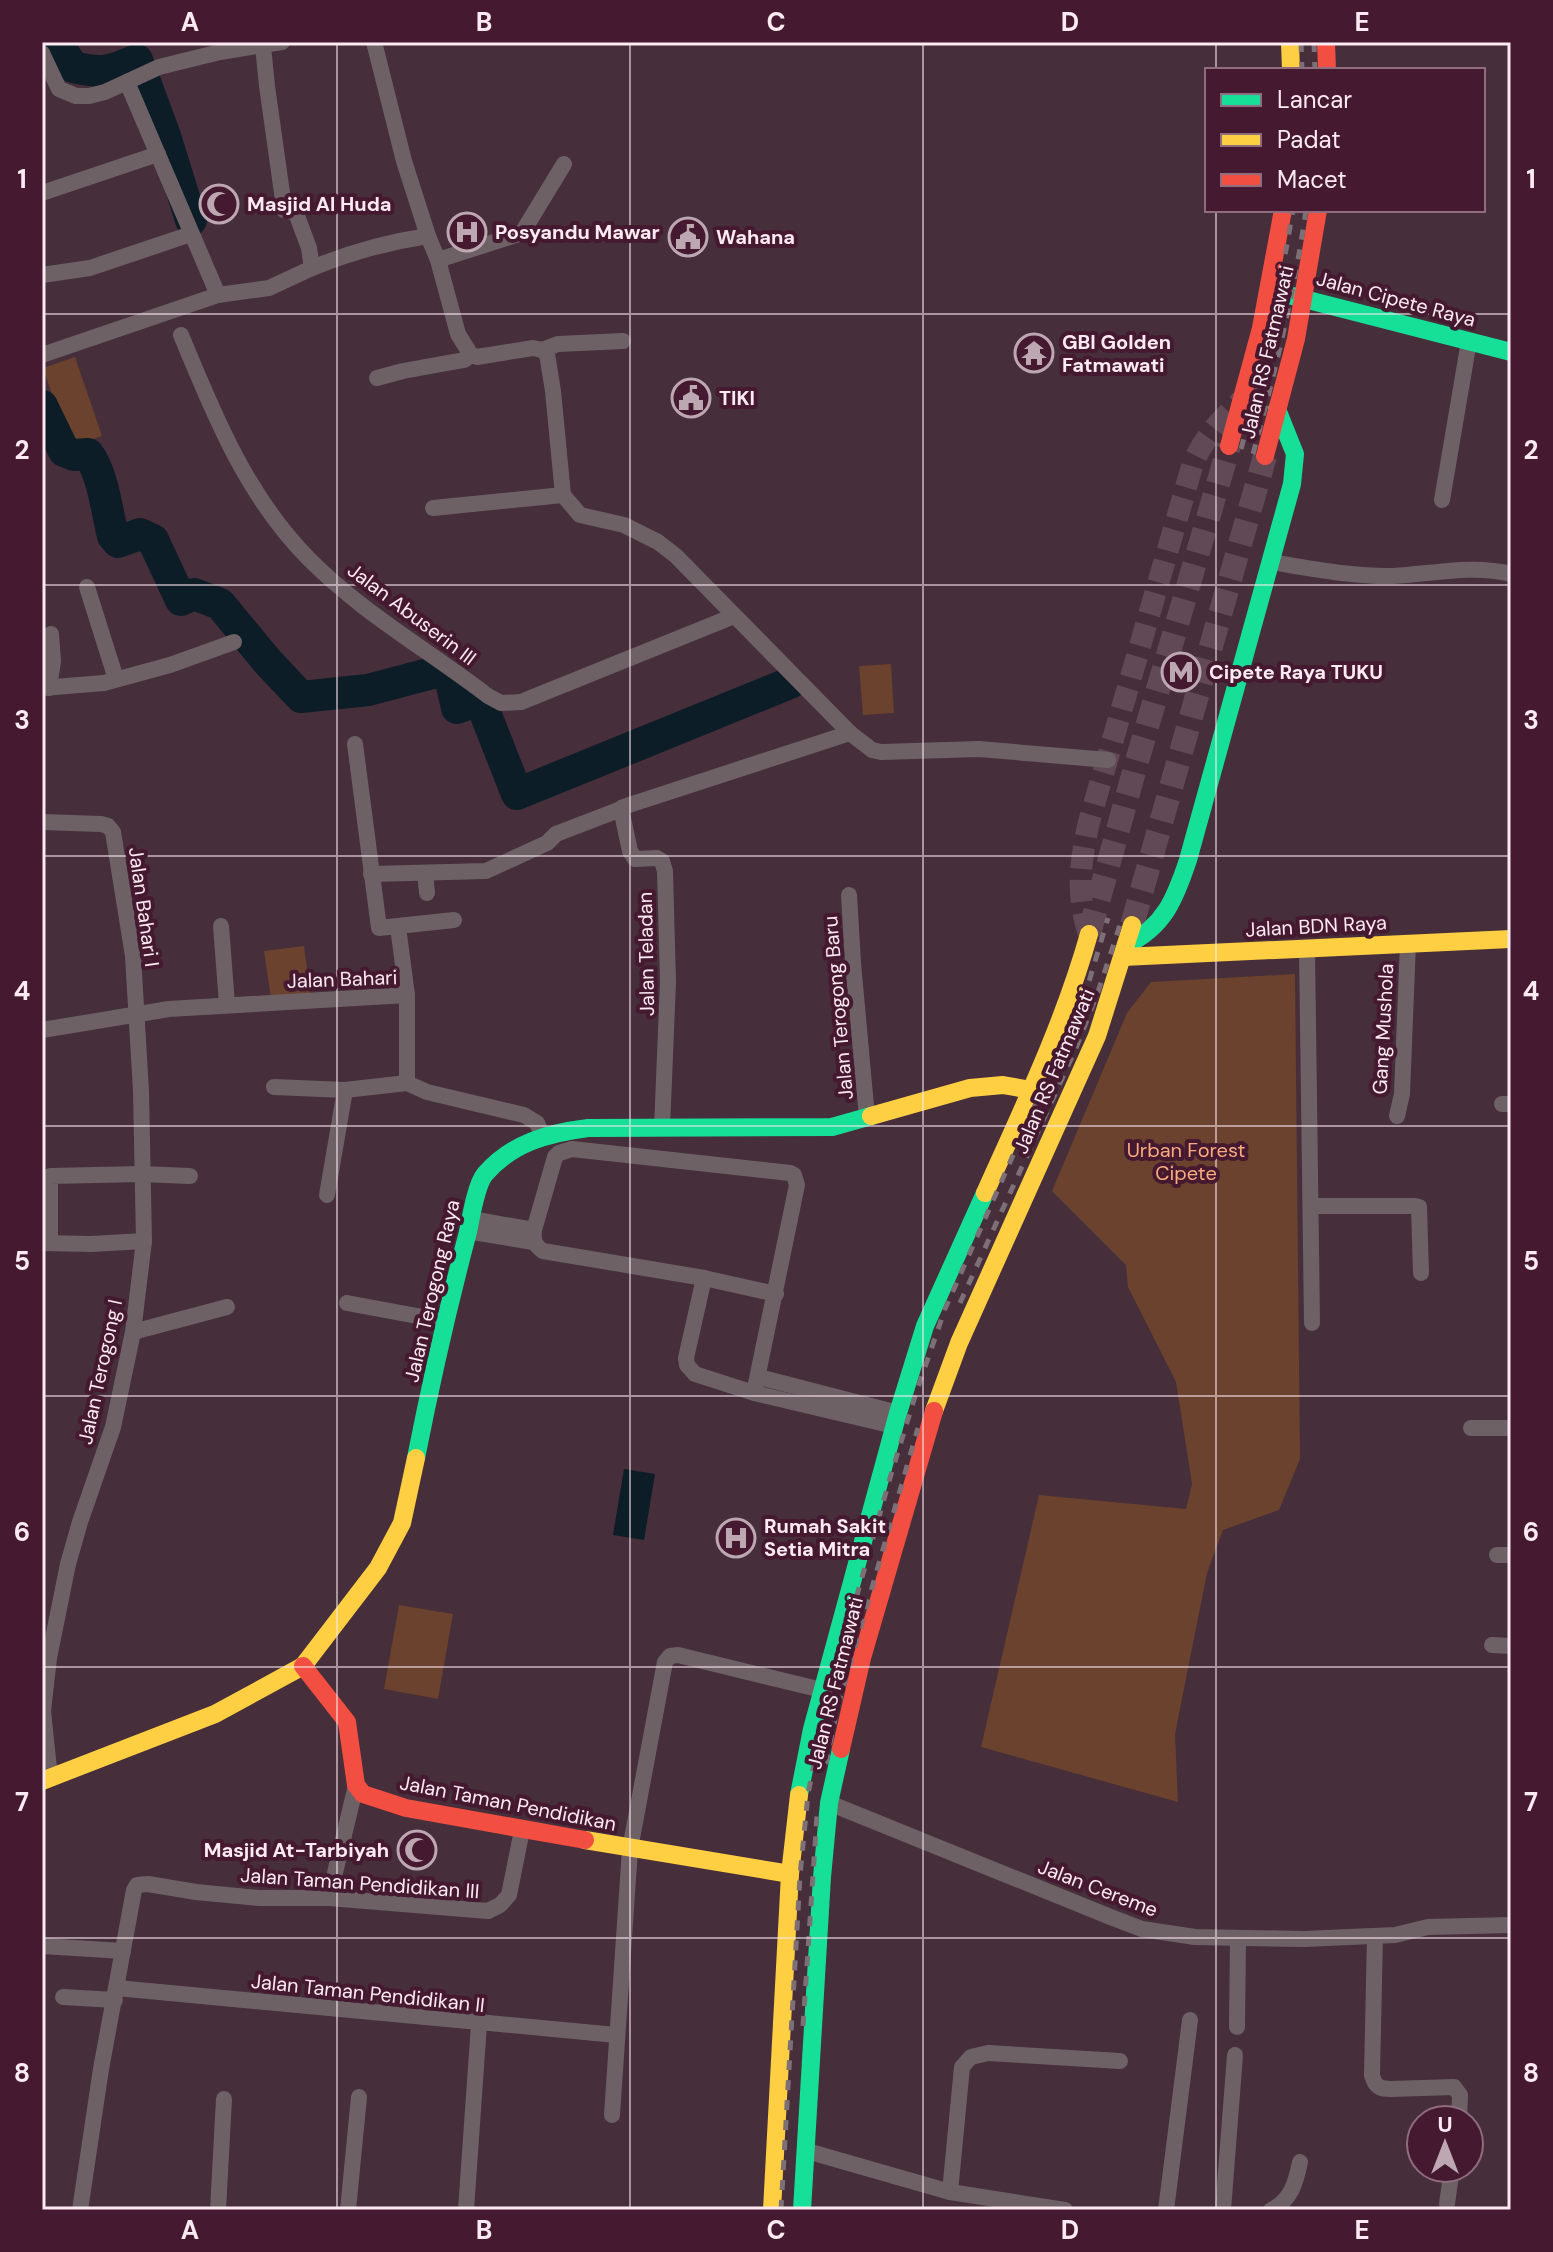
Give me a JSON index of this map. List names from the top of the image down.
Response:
{
  "streets": {
    "main road": [
      "Jalan Cipete Raya",
      "Jalan RS Fatmawati",
      "Jalan BDN Raya",
      "Jalan Terogong Raya",
      "Jalan Taman Pendidikan"
    ],
    "street": [
      "Jalan Abuserin III",
      "Jalan Bahari I",
      "Jalan Teladan",
      "Jalan Bahari",
      "Jalan Terogong Baru",
      "Gang Mushola",
      "Jalan Terogong I",
      "Jalan Taman Pendidikan III",
      "Jalan Cereme",
      "Jalan Taman Pendidikan II"
    ]
  },
  "crossings": [
    ["Jalan Cipete Raya", "Jalan RS Fatmawati"],
    ["Jalan RS Fatmawati", "Jalan BDN Raya"],
    ["Jalan RS Fatmawati", "Jalan Terogong Raya"],
    ["Jalan RS Fatmawati", "Jalan Taman Pendidikan"],
    ["Jalan RS Fatmawati", "Jalan Cereme"],
    ["Jalan Bahari I", "Jalan Bahari"],
    ["Jalan Bahari I", "Jalan Terogong I"],
    ["Jalan BDN Raya", "Gang Mushola"],
    ["Jalan Teladan", "Jalan Terogong Raya"],
    ["Jalan Bahari", "Jalan Terogong I"],
    ["Jalan Terogong Baru", "Jalan Terogong Raya"],
    ["Jalan Terogong Raya", "Jalan Terogong I"],
    ["Jalan Taman Pendidikan", "Jalan Taman Pendidikan III"]
  ],
  "parks": ["Urban Forest Cipete"],
  "places": {
    "mosque": ["Masjid Al Huda", "Masjid At-Tarbiyah"],
    "hospital": ["Posyandu Mawar", "Rumah Sakit Setia Mitra"],
    "public building": ["Wahana", "TIKI"],
    "temple": ["GBI Golden Fatmawati"],
    "metro station": ["Cipete Raya TUKU"]
  },
  "legend": ["Lancar", "Padat", "Macet"],
  "north": "top",
  "grid": {
    "columns": [
      "A",
      "B",
      "C",
      "D",
      "E"
    ],
    "rows": [
      "1",
      "2",
      "3",
      "4",
      "5",
      "6",
      "7",
      "8"
    ]
  }
}
